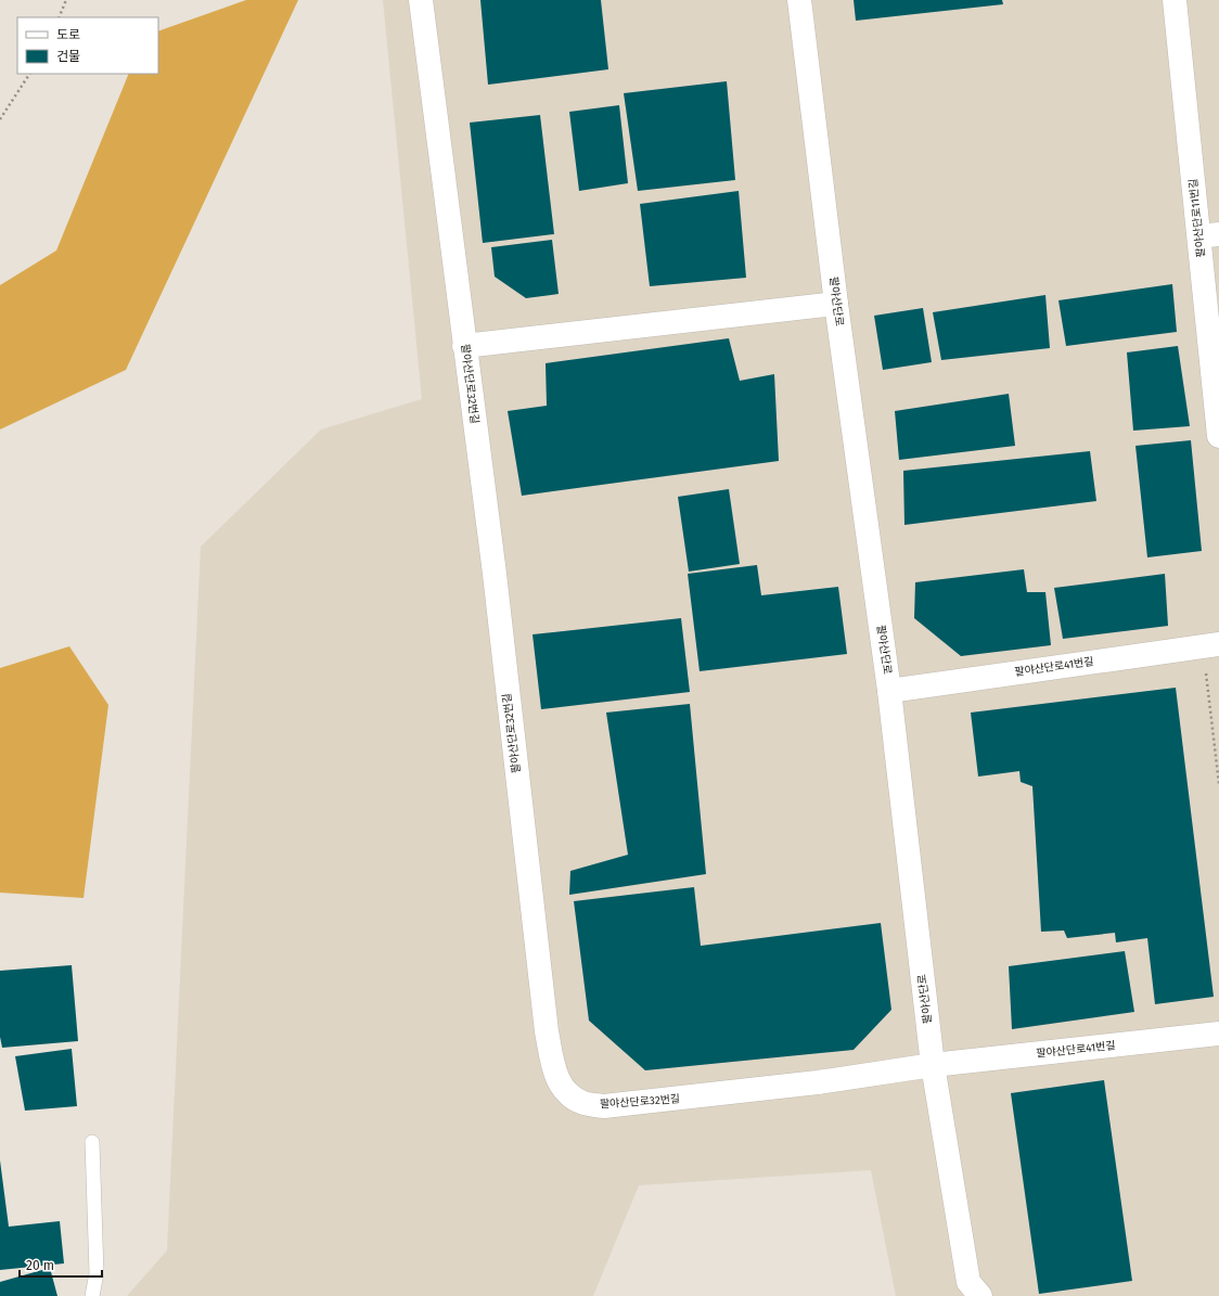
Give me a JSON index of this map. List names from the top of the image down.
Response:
{
  "streets": {
    "street": [
      "팔야산단로11번길",
      "팔야산단로",
      "팔야산단로32번길",
      "팔야산단로41번길"
    ]
  },
  "crossings": [
    ["팔야산단로", "팔야산단로32번길"],
    ["팔야산단로", "팔야산단로41번길"],
    ["팔야산단로32번길", "팔야산단로41번길"]
  ],
  "legend": ["도로", "건물"],
  "scale_bar": "20 m"
}
